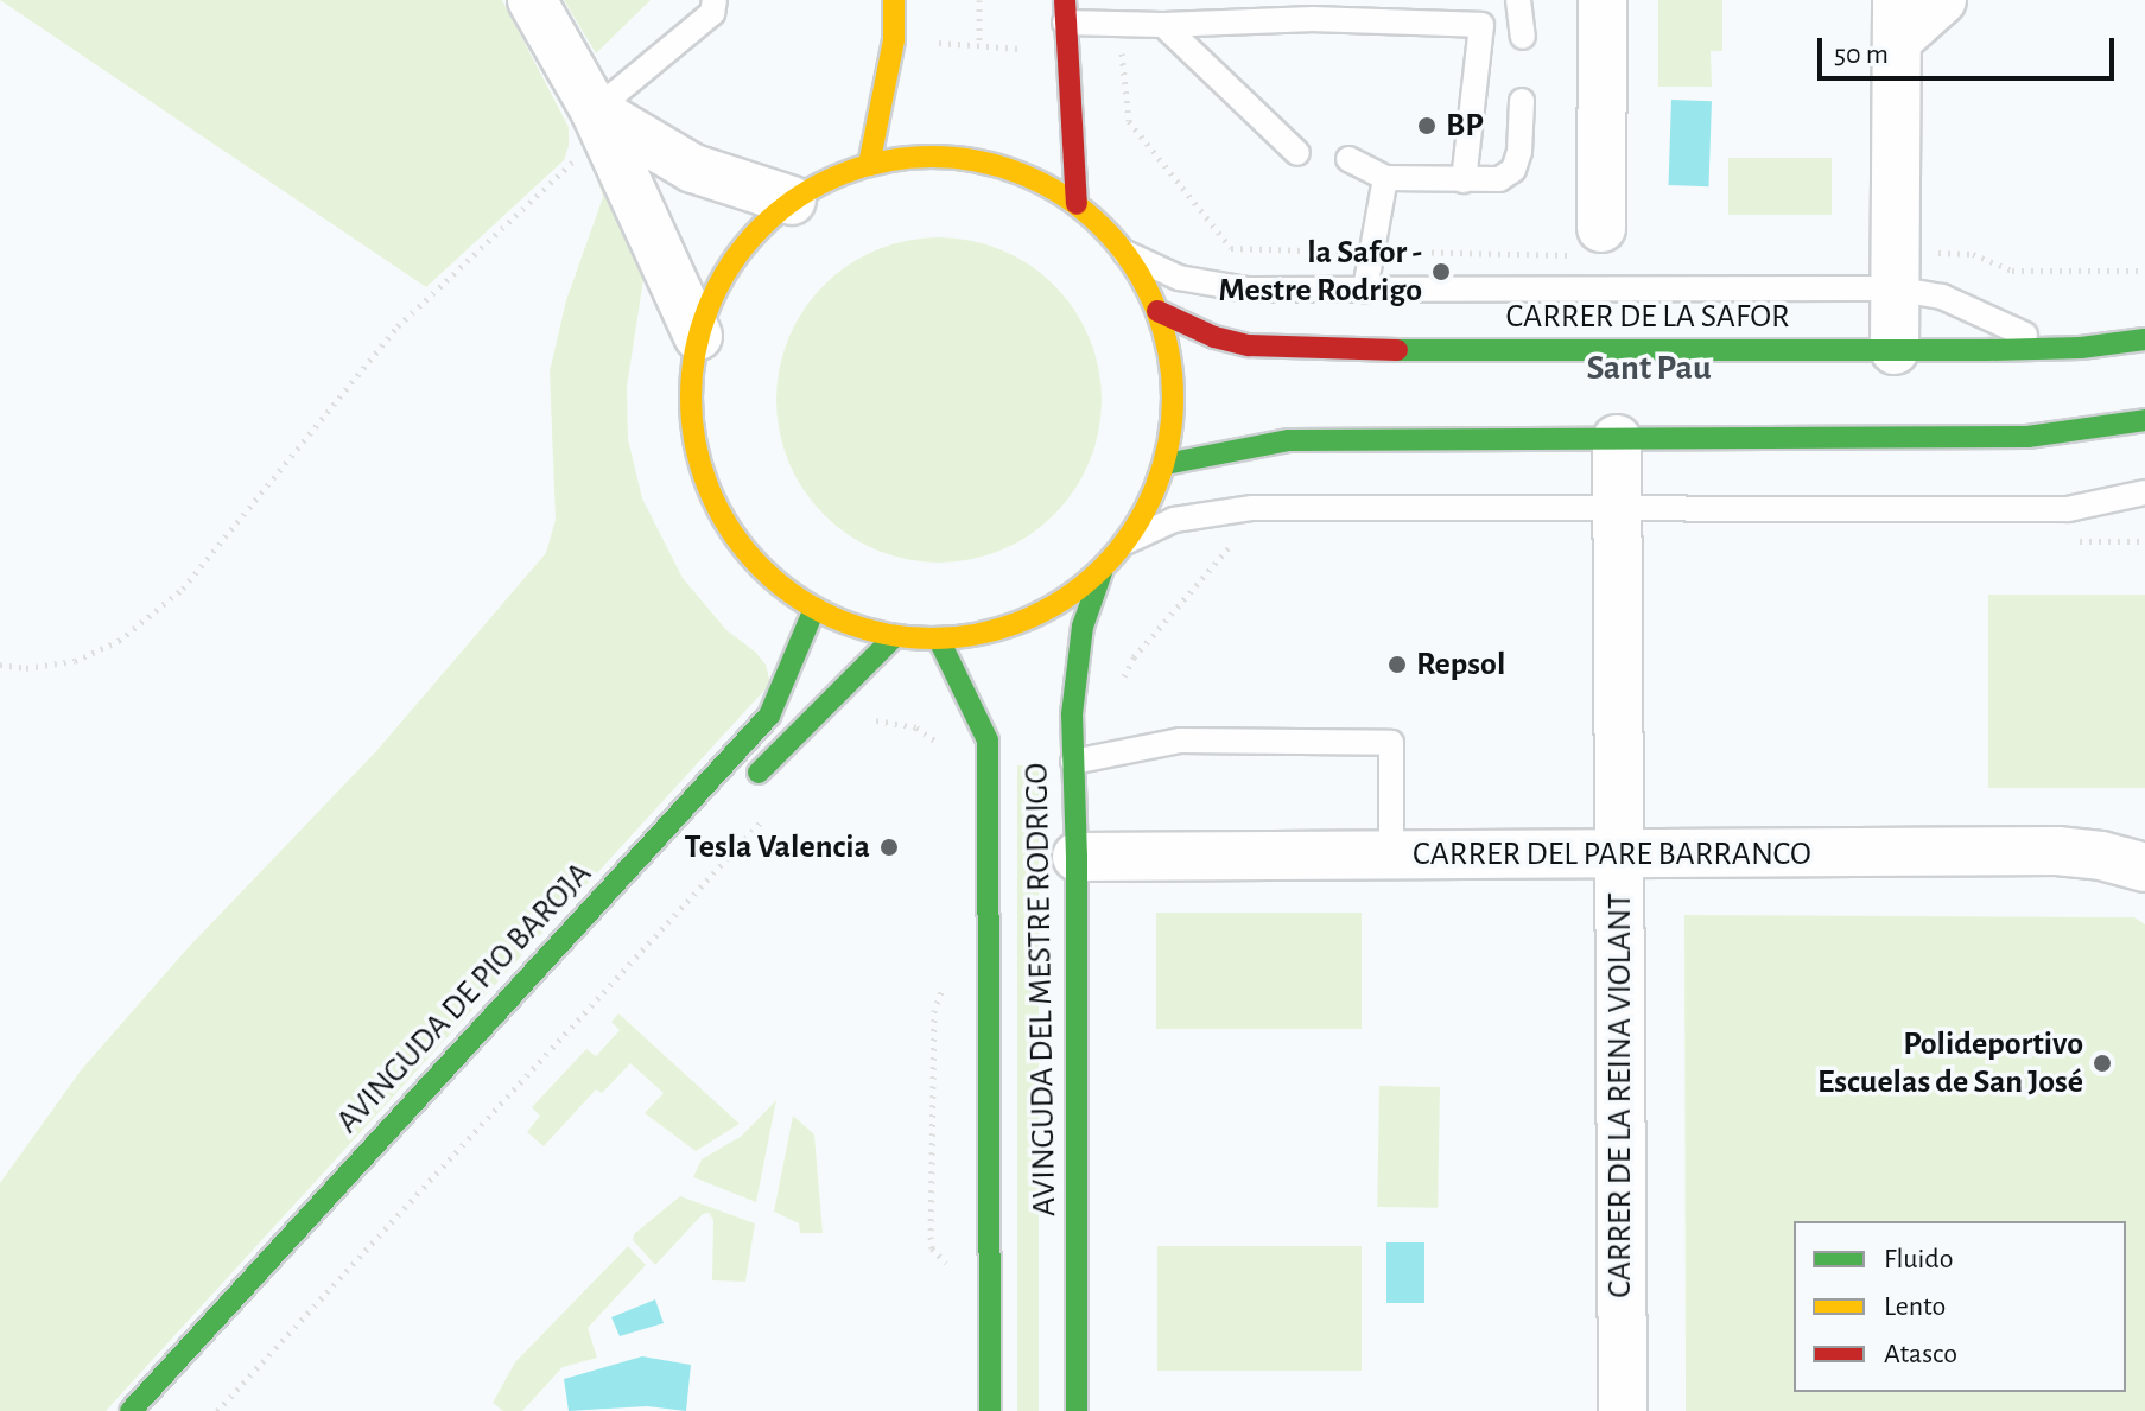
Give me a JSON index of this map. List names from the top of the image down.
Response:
{
  "streets": {
    "main road": ["CARRER DE LA SAFOR", "AVINGUDA DEL MESTRE RODRIGO", "AVINGUDA DE PIO BAROJA"],
    "street": ["CARRER DEL PARE BARRANCO", "CARRER DE LA REINA VIOLANT"]
  },
  "crossings": [
    ["CARRER DEL PARE BARRANCO", "AVINGUDA DEL MESTRE RODRIGO"],
    ["CARRER DEL PARE BARRANCO", "CARRER DE LA REINA VIOLANT"]
  ],
  "districts": ["Sant Pau"],
  "places": [
    "BP",
    "la Safor - Mestre Rodrigo",
    "Repsol",
    "Tesla Valencia",
    "Polideportivo Escuelas de San José"
  ],
  "legend": ["Fluido", "Lento", "Atasco"],
  "scale_bar": "50 m"
}
